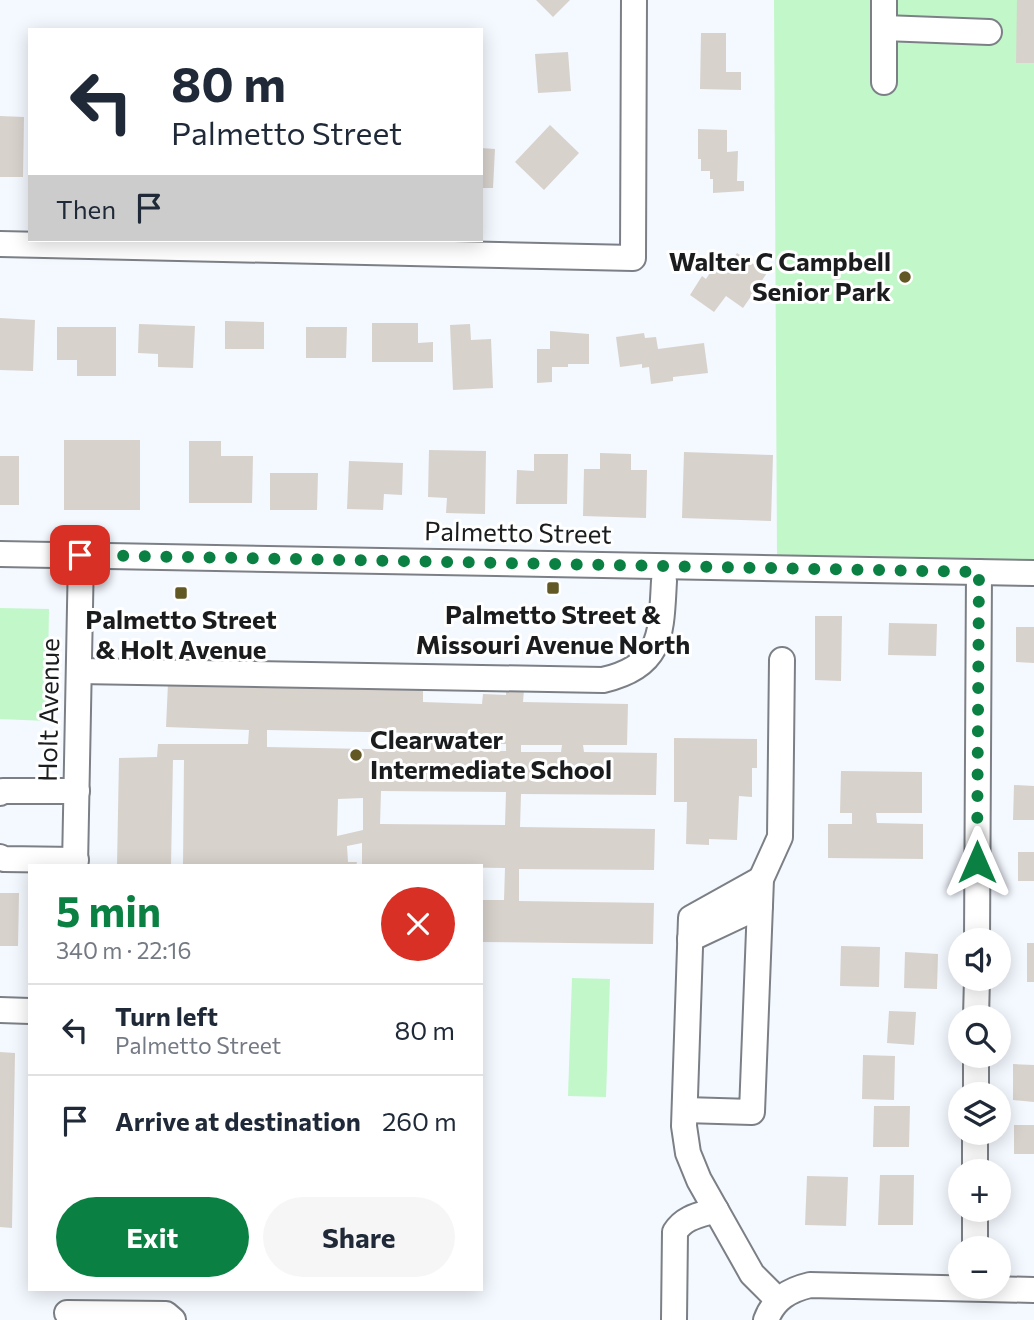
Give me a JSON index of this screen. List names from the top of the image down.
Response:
{
  "streets": {
    "street": ["Palmetto Street", "Holt Avenue"]
  },
  "crossings": [
    ["Palmetto Street", "Holt Avenue"]
  ],
  "places": {
    "other": ["Walter C Campbell Senior Park", "Clearwater Intermediate School"],
    "transit": ["Palmetto Street & Missouri Avenue North", "Palmetto Street & Holt Avenue"]
  },
  "page": {
    "turn": ["80 m", "Palmetto Street"],
    "then": "Then",
    "heading": ["5 min", "340 m · 22:16"],
    "map_buttons": ["+", "−"],
    "list": [
      {
        "name": "Turn left",
        "note": "Palmetto Street",
        "value": "80 m"
      },
      {
        "name": "Arrive at destination",
        "value": "260 m"
      }
    ],
    "buttons": ["Exit", "Share"]
  }
}
